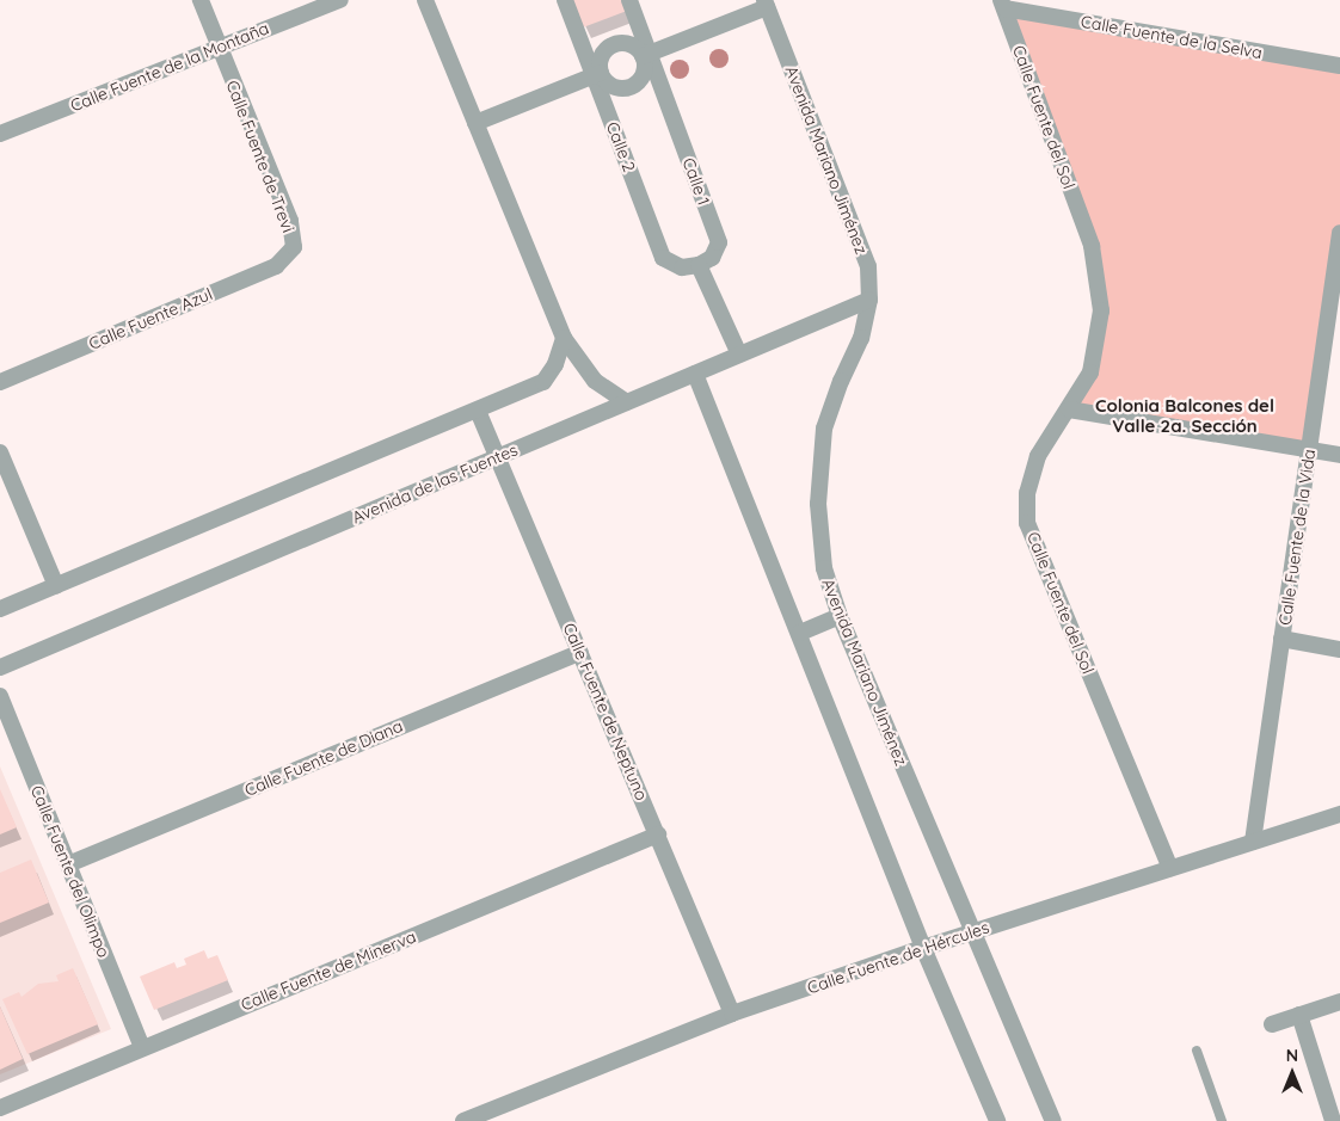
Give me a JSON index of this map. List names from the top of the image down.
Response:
{
  "streets": {
    "street": [
      "Calle Fuente de la Selva",
      "Calle Fuente de la Montaña",
      "Calle Fuente del Sol",
      "Calle 2",
      "Calle Fuente de Trevi",
      "Avenida Mariano Jiménez",
      "Calle 1",
      "Calle Fuente Azul",
      "Avenida de las Fuentes",
      "Calle Fuente de la Vida",
      "Calle Fuente de Neptuno",
      "Calle Fuente de Diana",
      "Calle Fuente del Olimpo",
      "Calle Fuente de Hércules",
      "Calle Fuente de Minerva"
    ]
  },
  "crossings": [
    ["Calle Fuente de la Selva", "Calle Fuente del Sol"],
    ["Calle Fuente de la Montaña", "Calle Fuente de Trevi"],
    ["Calle Fuente del Sol", "Calle Fuente de Hércules"],
    ["Calle 2", "Avenida Mariano Jiménez"],
    ["Calle 2", "Calle 1"],
    ["Calle Fuente de Trevi", "Calle Fuente Azul"],
    ["Avenida Mariano Jiménez", "Calle 1"],
    ["Avenida Mariano Jiménez", "Avenida de las Fuentes"],
    ["Avenida Mariano Jiménez", "Calle Fuente de Hércules"],
    ["Avenida de las Fuentes", "Calle Fuente de Neptuno"],
    ["Calle Fuente de la Vida", "Calle Fuente de Hércules"],
    ["Calle Fuente de Neptuno", "Calle Fuente de Diana"],
    ["Calle Fuente de Neptuno", "Calle Fuente de Hércules"],
    ["Calle Fuente de Neptuno", "Calle Fuente de Minerva"],
    ["Calle Fuente de Diana", "Calle Fuente del Olimpo"],
    ["Calle Fuente del Olimpo", "Calle Fuente de Minerva"]
  ],
  "districts": ["Colonia Balcones del Valle 2a. Sección"],
  "north": "top"
}
